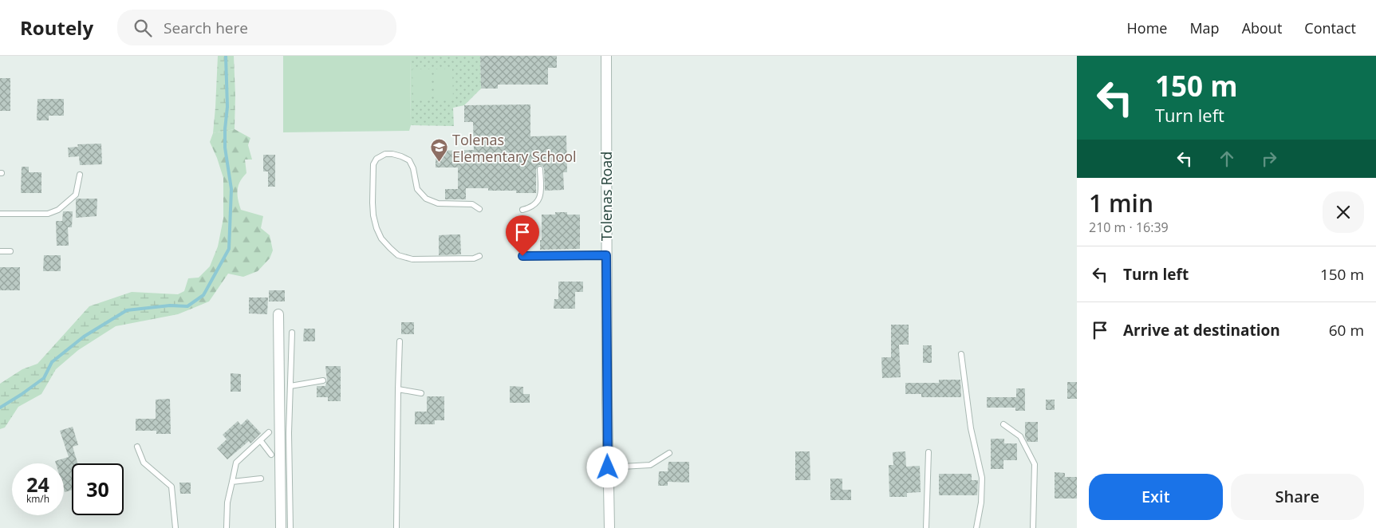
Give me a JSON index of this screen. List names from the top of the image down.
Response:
{
  "streets": {
    "street": ["Tolenas Road"]
  },
  "places": {
    "school or university": ["Tolenas Elementary School"]
  },
  "page": {
    "header": "Routely",
    "search": "Search here",
    "nav": [
      "Home",
      "Map",
      "About",
      "Contact"
    ],
    "turn": ["150 m", "Turn left"],
    "heading": ["1 min", "210 m · 16:39"],
    "list": [
      {
        "name": "Turn left",
        "value": "150 m"
      },
      {
        "name": "Arrive at destination",
        "value": "60 m"
      }
    ],
    "speed": "24 km/h",
    "limit": "30",
    "buttons": ["Exit", "Share"]
  }
}
